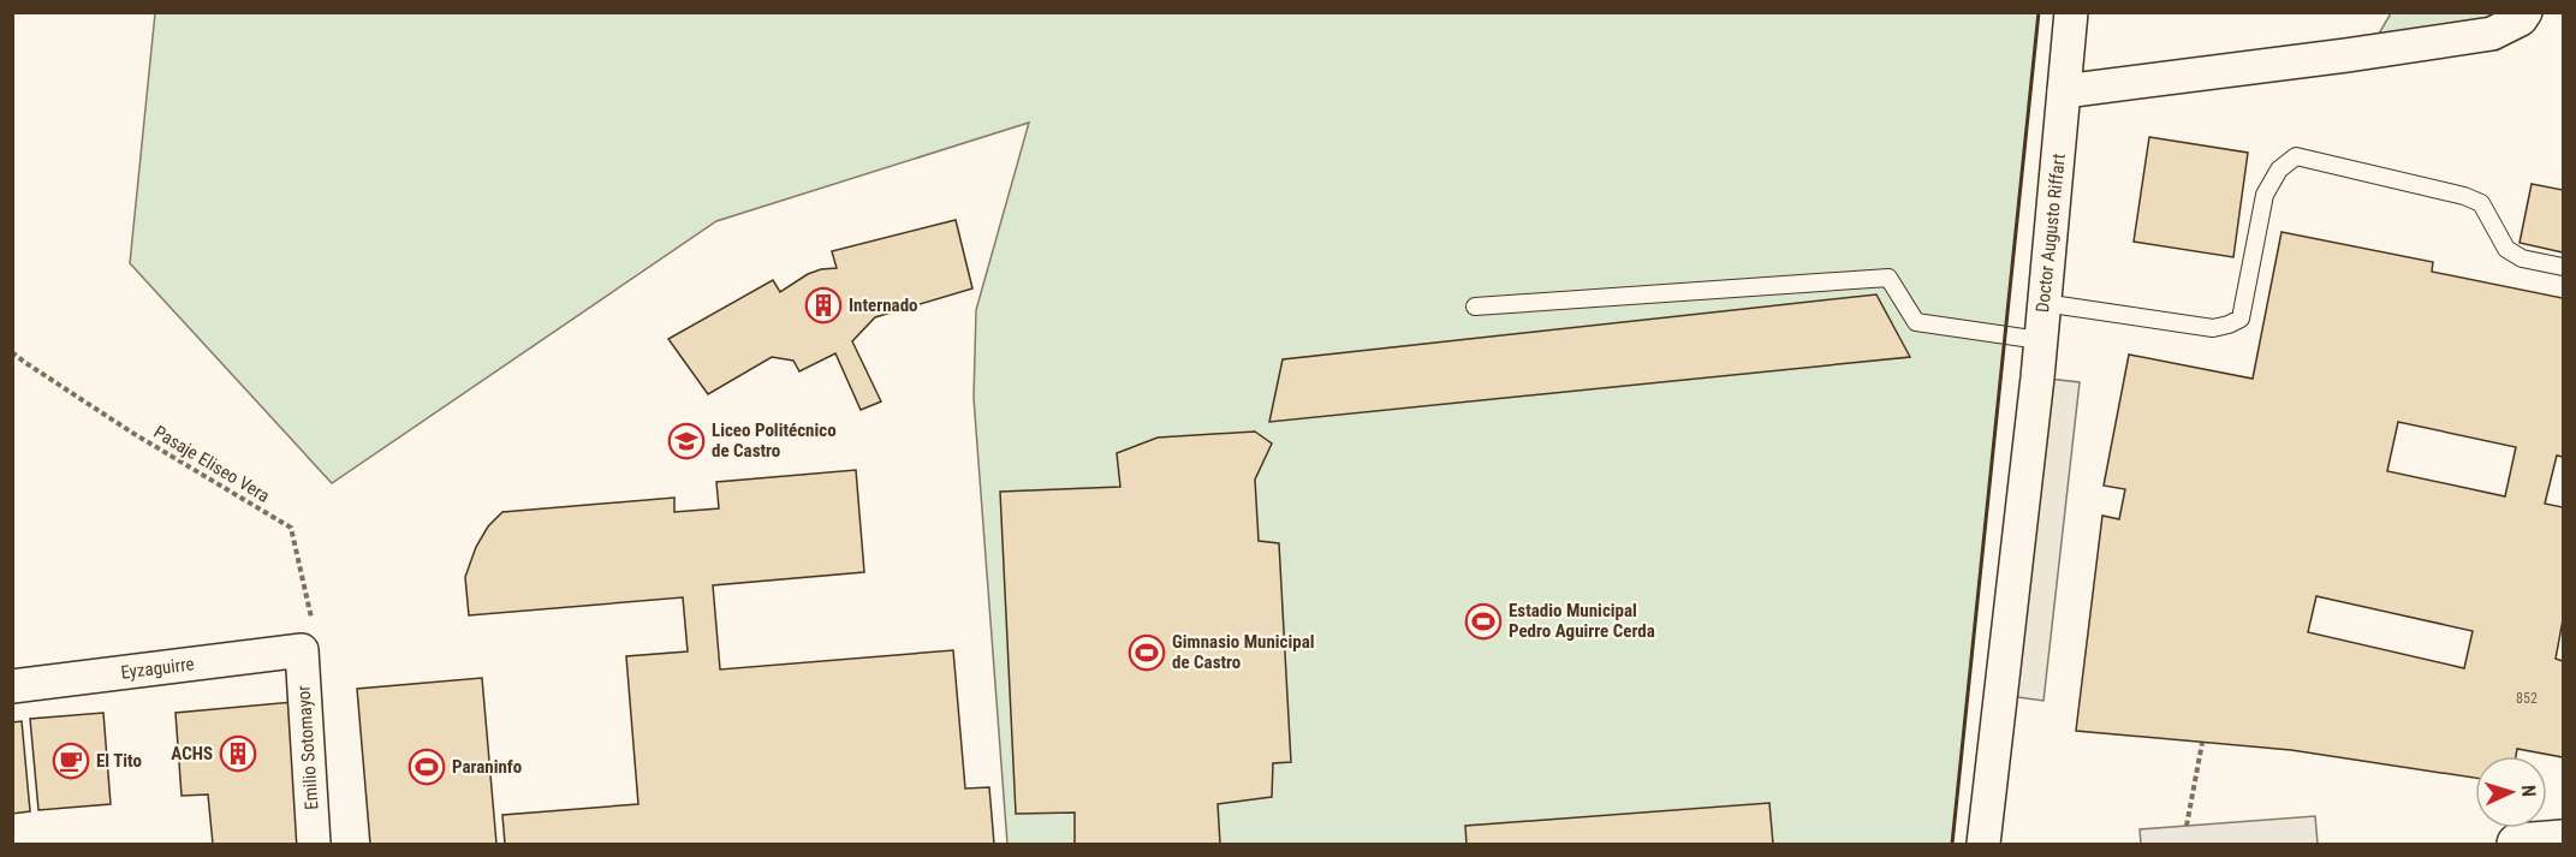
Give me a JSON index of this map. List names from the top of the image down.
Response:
{
  "streets": {
    "street": ["Doctor Augusto Riffart", "Eyzaguirre", "Emilio Sotomayor"],
    "path": ["Pasaje Eliseo Vera"]
  },
  "crossings": [
    ["Pasaje Eliseo Vera", "Eyzaguirre"],
    ["Pasaje Eliseo Vera", "Emilio Sotomayor"],
    ["Eyzaguirre", "Emilio Sotomayor"]
  ],
  "places": {
    "building": ["Internado", "ACHS"],
    "school or university": ["Liceo Politécnico de Castro"],
    "sports": ["Estadio Municipal Pedro Aguirre Cerda", "Gimnasio Municipal de Castro", "Paraninfo"],
    "cafe": ["El Tito"]
  },
  "house_numbers": ["852"],
  "north": "right"
}
